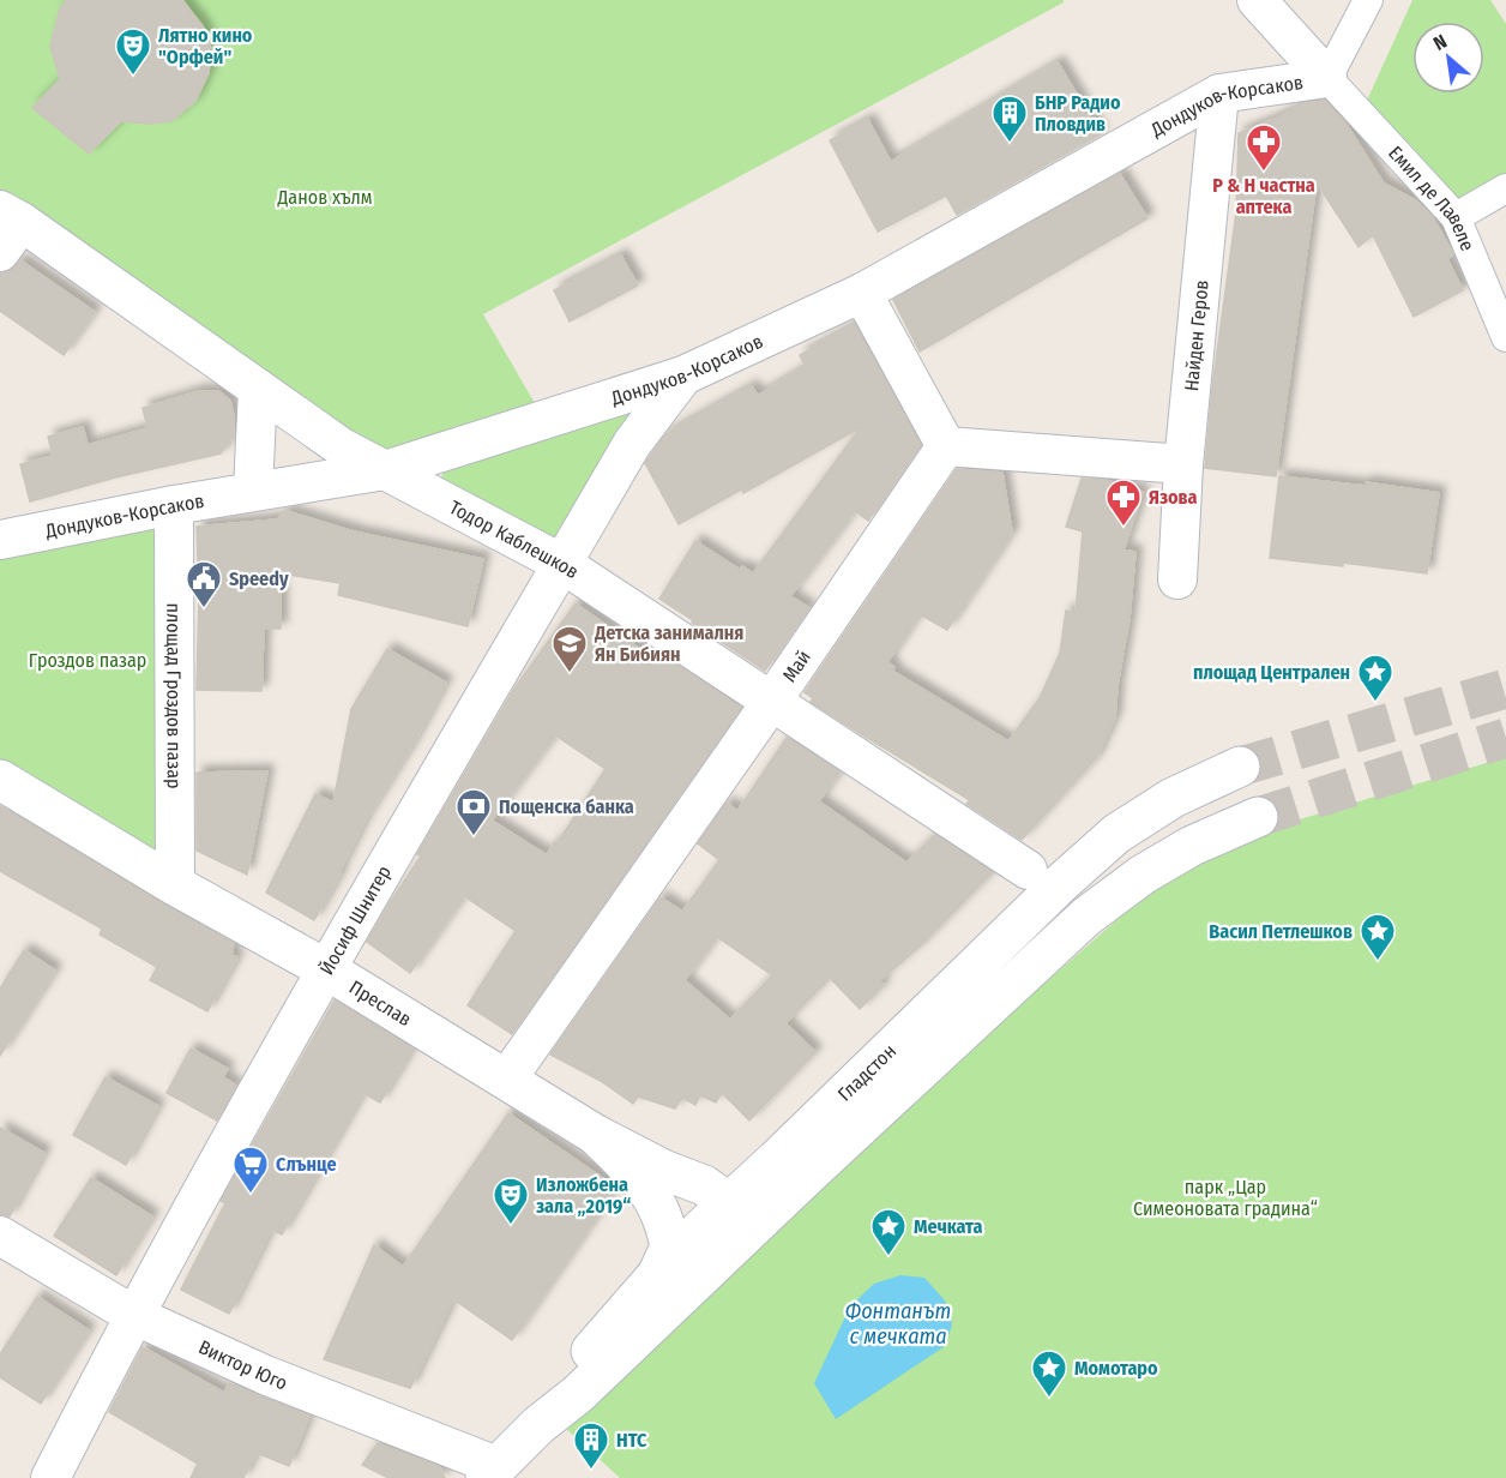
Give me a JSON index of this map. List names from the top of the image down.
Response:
{
  "streets": {
    "main road": ["Преслав", "Гладстон"],
    "street": [
      "Дондуков-Корсаков",
      "Емил де Лавеле",
      "Найден Геров",
      "Тодор Каблешков",
      "Май",
      "площад Гроздов пазар",
      "Йосиф Шнитер",
      "Виктор Юго"
    ]
  },
  "crossings": [
    ["Дондуков-Корсаков", "Емил де Лавеле"],
    ["Дондуков-Корсаков", "Найден Геров"],
    ["Дондуков-Корсаков", "Тодор Каблешков"],
    ["Дондуков-Корсаков", "площад Гроздов пазар"],
    ["Дондуков-Корсаков", "Йосиф Шнитер"],
    ["Тодор Каблешков", "Май"],
    ["Тодор Каблешков", "Йосиф Шнитер"],
    ["Май", "Преслав"],
    ["площад Гроздов пазар", "Преслав"],
    ["Йосиф Шнитер", "Преслав"],
    ["Йосиф Шнитер", "Виктор Юго"],
    ["Преслав", "Гладстон"],
    ["Гладстон", "Виктор Юго"]
  ],
  "water": ["Фонтанът с мечката"],
  "parks": ["Данов хълм", "Гроздов пазар", "парк „Цар Симеоновата градина“"],
  "places": {
    "theatre": ["Лятно кино \"Орфей\"", "Изложбена зала „2019“"],
    "building": ["БНР Радио Пловдив", "НТС"],
    "pharmacy": ["Р & Н частна аптека", "Язова"],
    "public building": ["Speedy"],
    "school or university": ["Детска занималня Ян Бибиян"],
    "place": [
      "площад Централен",
      "Васил Петлешков",
      "Мечката",
      "Момотаро"
    ],
    "bank": ["Пощенска банка"],
    "supermarket": ["Слънце"]
  },
  "north": "top left"
}
